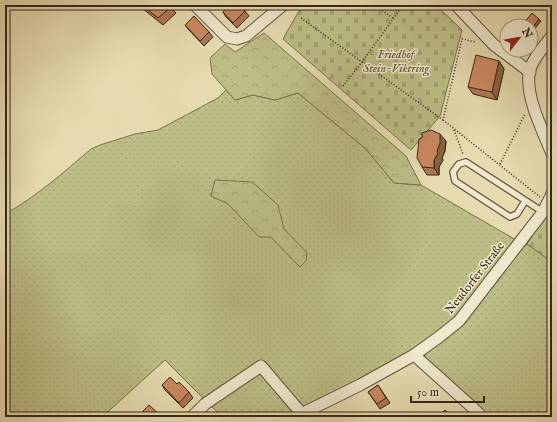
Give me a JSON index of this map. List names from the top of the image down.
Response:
{
  "streets": {
    "street": ["Neudorfer Straße"]
  },
  "parks": ["Friedhof Stein-Viktring"],
  "scale_bar": "50 m",
  "north": "top right"
}
